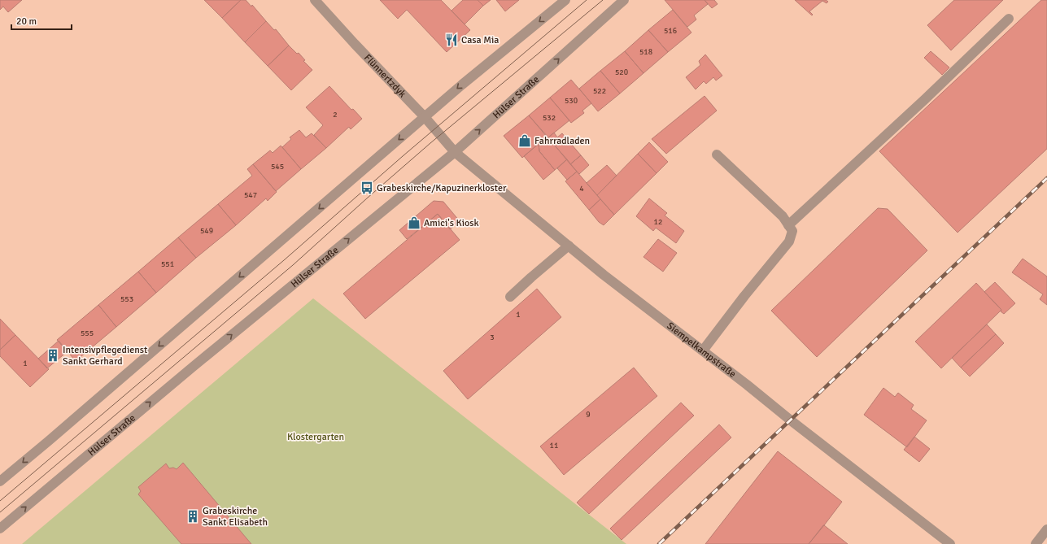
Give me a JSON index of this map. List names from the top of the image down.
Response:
{
  "streets": {
    "street": ["Flünnertzdyk", "Hülser Straße", "Siempelkampstraße"]
  },
  "crossings": [
    ["Flünnertzdyk", "Hülser Straße"],
    ["Flünnertzdyk", "Siempelkampstraße"],
    ["Hülser Straße", "Siempelkampstraße"]
  ],
  "parks": ["Klostergarten"],
  "places": {
    "restaurant": ["Casa Mia"],
    "shop": ["Fahrradladen", "Amici's Kiosk"],
    "bus stop": ["Grabeskirche/Kapuzinerkloster"],
    "building": ["Intensivpflegedienst Sankt Gerhard", "Grabeskirche Sankt Elisabeth"]
  },
  "house_numbers": [
    "516",
    "518",
    "520",
    "522",
    "530",
    "2",
    "532",
    "545",
    "4",
    "547",
    "12",
    "549",
    "551",
    "553",
    "1",
    "555",
    "3",
    "1",
    "9",
    "11"
  ],
  "scale_bar": "20 m"
}
